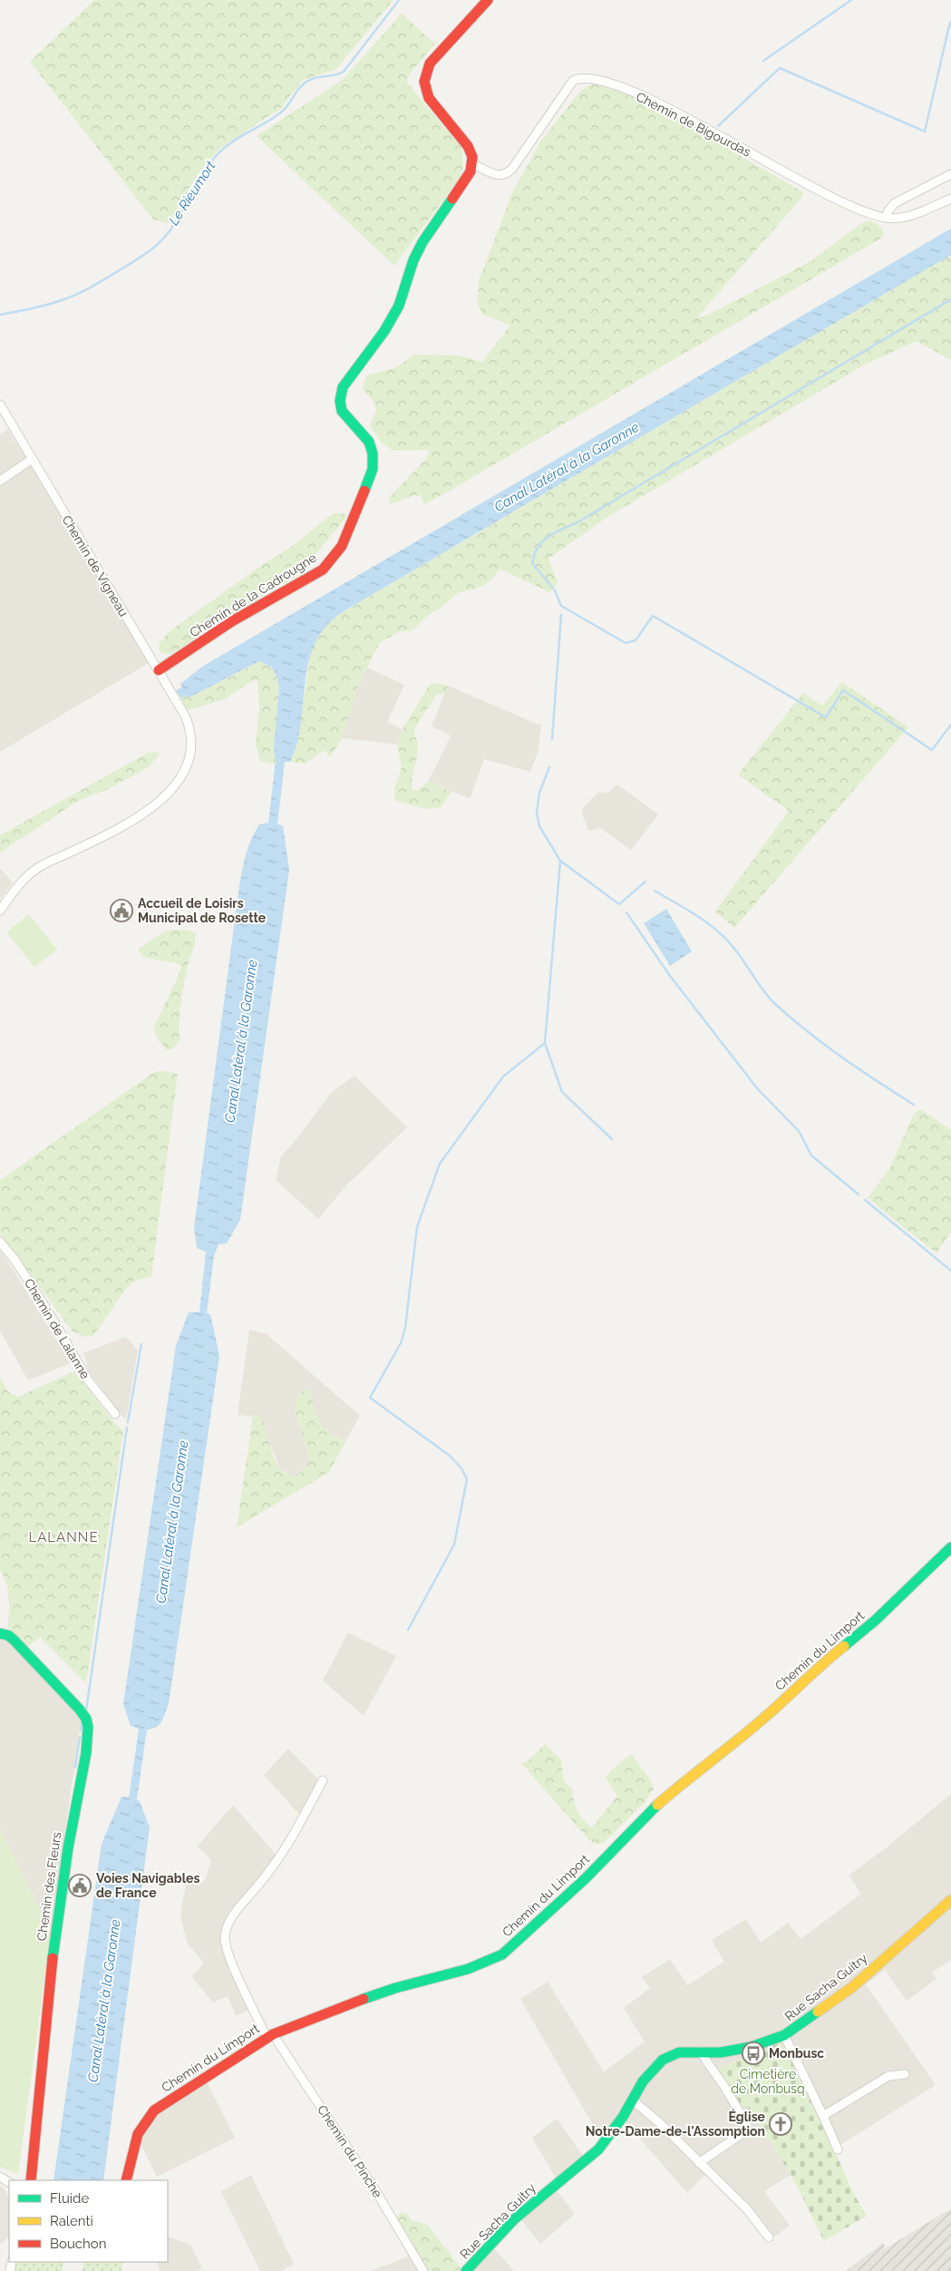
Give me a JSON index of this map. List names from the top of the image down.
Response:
{
  "streets": {
    "street": [
      "Chemin de Bigourdas",
      "Chemin de Vigneau",
      "Chemin de la Cadrougne",
      "Chemin de Lalanne",
      "Chemin du Limport",
      "Chemin des Fleurs",
      "Rue Sacha Guitry",
      "Chemin du Pinche"
    ]
  },
  "crossings": [
    ["Chemin de Bigourdas", "Chemin de la Cadrougne"],
    ["Chemin de Vigneau", "Chemin de la Cadrougne"],
    ["Chemin du Limport", "Chemin du Pinche"]
  ],
  "districts": ["LALANNE"],
  "water": ["Le Rieumort", "Canal Latéral à la Garonne"],
  "parks": ["Cimetière de Monbusq"],
  "places": {
    "public building": ["Accueil de Loisirs Municipal de Rosette", "Voies Navigables de France"],
    "bus stop": ["Monbusc"],
    "church": ["Église Notre-Dame-de-l'Assomption"]
  },
  "legend": ["Fluide", "Ralenti", "Bouchon"]
}
